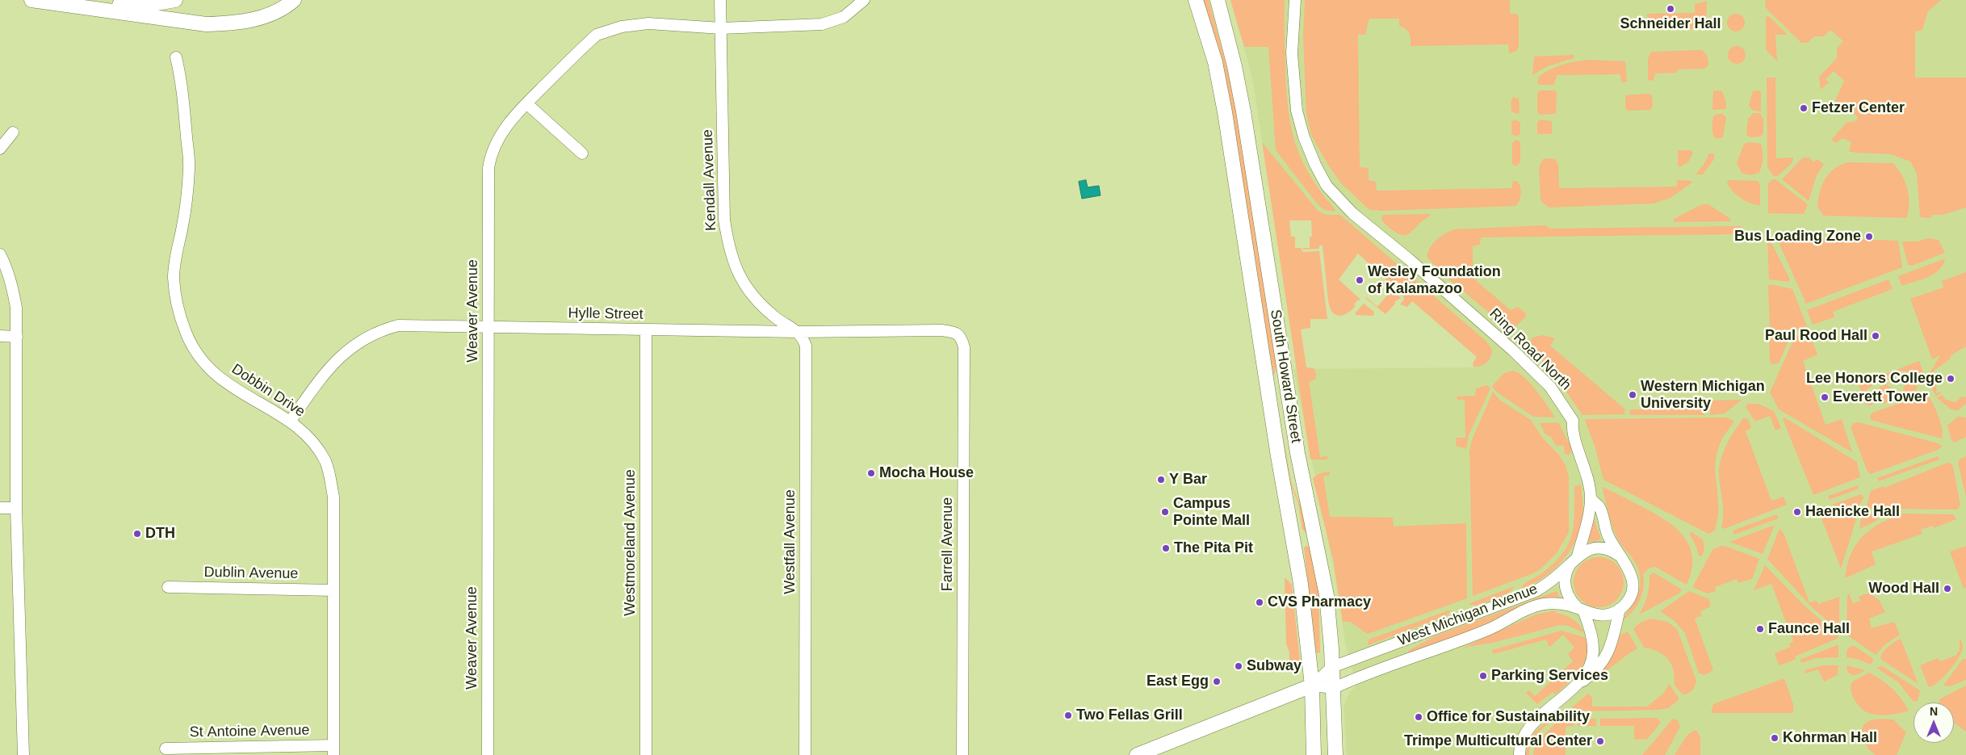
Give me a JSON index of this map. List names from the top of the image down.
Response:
{
  "streets": {
    "street": [
      "Kendall Avenue",
      "Weaver Avenue",
      "Hylle Street",
      "Ring Road North",
      "South Howard Street",
      "Dobbin Drive",
      "Westfall Avenue",
      "Westmoreland Avenue",
      "Farrell Avenue",
      "Dublin Avenue",
      "West Michigan Avenue",
      "St Antoine Avenue"
    ]
  },
  "crossings": [
    ["Kendall Avenue", "Weaver Avenue"],
    ["Kendall Avenue", "Hylle Street"],
    ["Kendall Avenue", "Westfall Avenue"],
    ["Weaver Avenue", "Hylle Street"],
    ["Hylle Street", "Dobbin Drive"],
    ["Hylle Street", "Westfall Avenue"],
    ["Hylle Street", "Westmoreland Avenue"],
    ["Hylle Street", "Farrell Avenue"],
    ["Ring Road North", "West Michigan Avenue"],
    ["South Howard Street", "West Michigan Avenue"],
    ["Dobbin Drive", "Dublin Avenue"],
    ["Dobbin Drive", "St Antoine Avenue"]
  ],
  "places": [
    "Schneider Hall",
    "Fetzer Center",
    "Bus Loading Zone",
    "Wesley Foundation of Kalamazoo",
    "Paul Rood Hall",
    "Lee Honors College",
    "Western Michigan University",
    "Everett Tower",
    "Mocha House",
    "Y Bar",
    "Campus Pointe Mall",
    "Haenicke Hall",
    "DTH",
    "The Pita Pit",
    "Wood Hall",
    "CVS Pharmacy",
    "Faunce Hall",
    "Subway",
    "Parking Services",
    "East Egg",
    "Two Fellas Grill",
    "Office for Sustainability",
    "Kohrman Hall",
    "Trimpe Multicultural Center"
  ],
  "north": "top"
}
